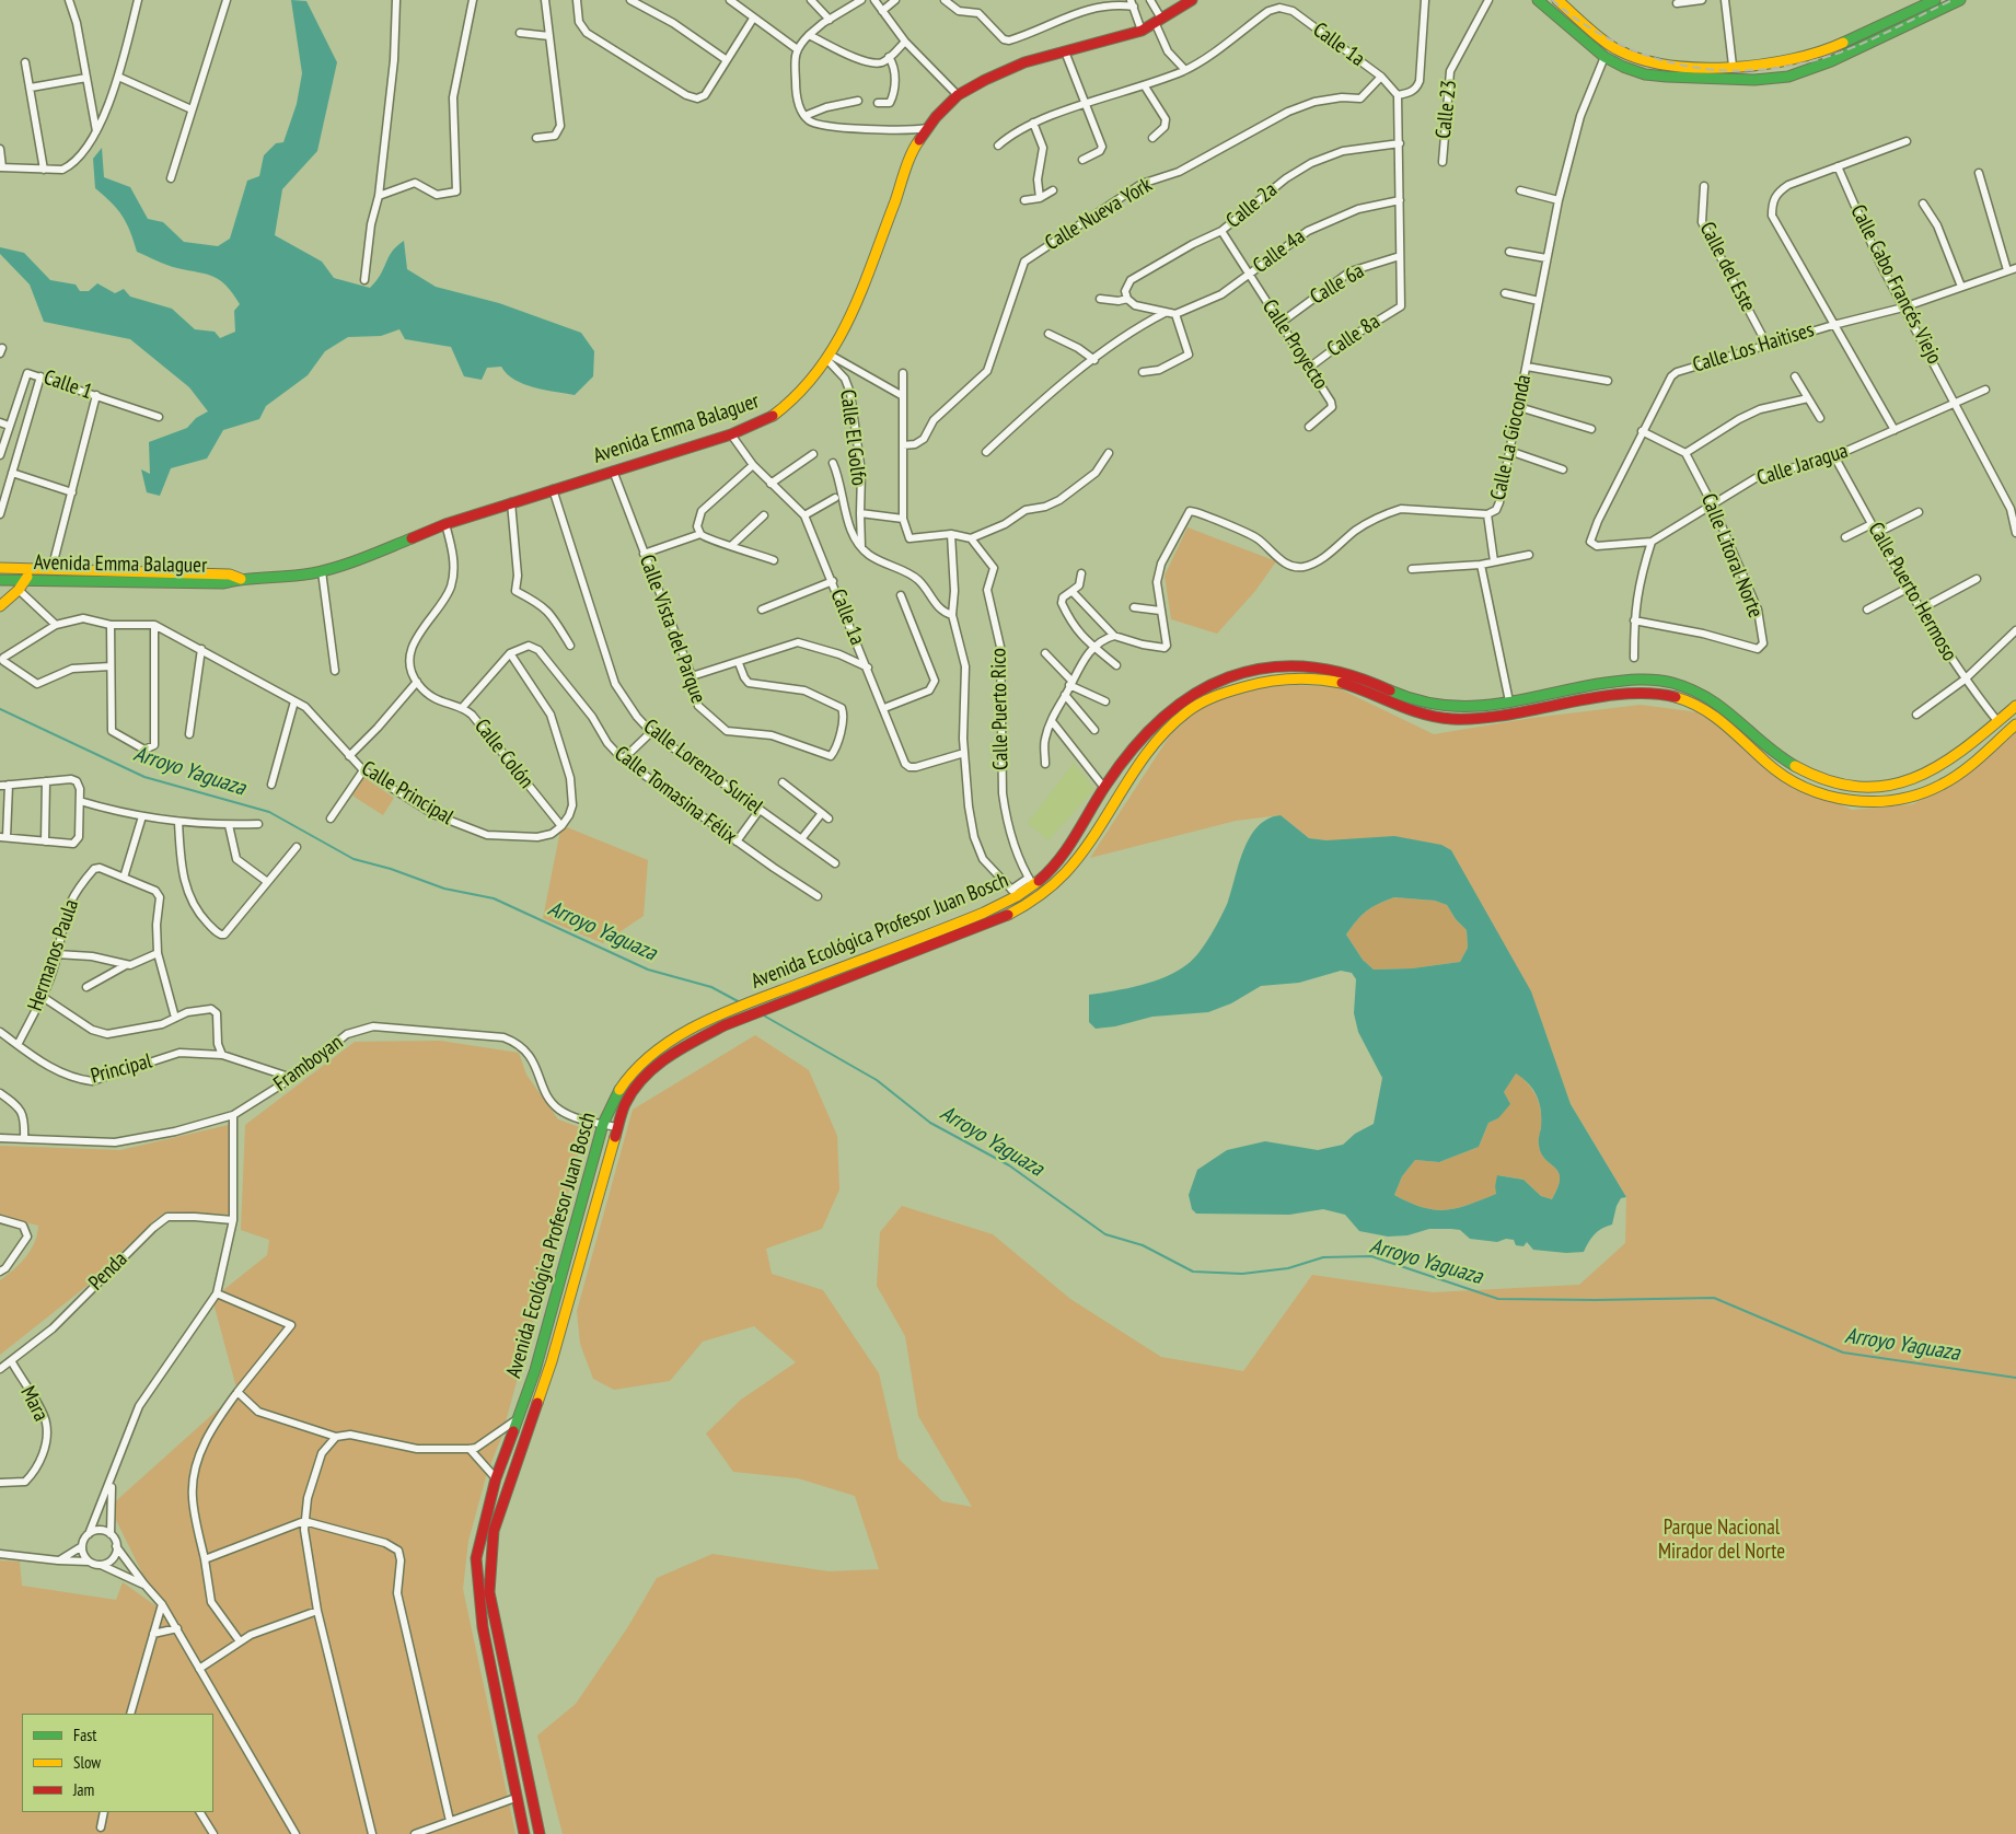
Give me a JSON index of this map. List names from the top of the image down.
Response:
{
  "streets": {
    "street": [
      "Calle 1a",
      "Calle 23",
      "Calle 2a",
      "Calle Nueva York",
      "Calle 4a",
      "Calle del Este",
      "Calle 6a",
      "Calle Cabo Francés Viejo",
      "Calle 8a",
      "Calle Proyecto",
      "Calle Los Haitises",
      "Calle 1",
      "Avenida Emma Balaguer",
      "Calle El Golfo",
      "Calle La Gioconda",
      "Calle Jaragua",
      "Calle Litoral Norte",
      "Calle Puerto Hermoso",
      "Calle Vista del Parque",
      "Calle Puerto Rico",
      "Calle Colón",
      "Calle Lorenzo Suriel",
      "Calle Principal",
      "Calle Tomasina Félix",
      "Avenida Ecológica Profesor Juan Bosch",
      "Hermanos Paula",
      "Framboyan",
      "Principal",
      "Penda",
      "Mara"
    ]
  },
  "crossings": [
    ["Calle 1a", "Calle Nueva York"],
    ["Calle 1a", "Avenida Emma Balaguer"],
    ["Calle 2a", "Calle Proyecto"],
    ["Calle 4a", "Calle Proyecto"],
    ["Calle del Este", "Calle Los Haitises"],
    ["Calle 6a", "Calle 8a"],
    ["Calle 6a", "Calle Proyecto"],
    ["Calle Cabo Francés Viejo", "Calle Los Haitises"],
    ["Calle Cabo Francés Viejo", "Calle Jaragua"],
    ["Calle 8a", "Calle Proyecto"],
    ["Calle Los Haitises", "Calle Jaragua"],
    ["Avenida Emma Balaguer", "Calle El Golfo"],
    ["Avenida Emma Balaguer", "Calle Vista del Parque"],
    ["Avenida Emma Balaguer", "Calle Lorenzo Suriel"],
    ["Calle Jaragua", "Calle Litoral Norte"],
    ["Calle Jaragua", "Calle Puerto Hermoso"],
    ["Calle Puerto Hermoso", "Avenida Ecológica Profesor Juan Bosch"],
    ["Calle Puerto Rico", "Avenida Ecológica Profesor Juan Bosch"],
    ["Calle Colón", "Calle Principal"],
    ["Avenida Ecológica Profesor Juan Bosch", "Framboyan"],
    ["Hermanos Paula", "Principal"],
    ["Framboyan", "Principal"],
    ["Penda", "Mara"]
  ],
  "water": ["Arroyo Yaguaza"],
  "parks": ["Parque Nacional Mirador del Norte"],
  "legend": ["Fast", "Slow", "Jam"]
}
